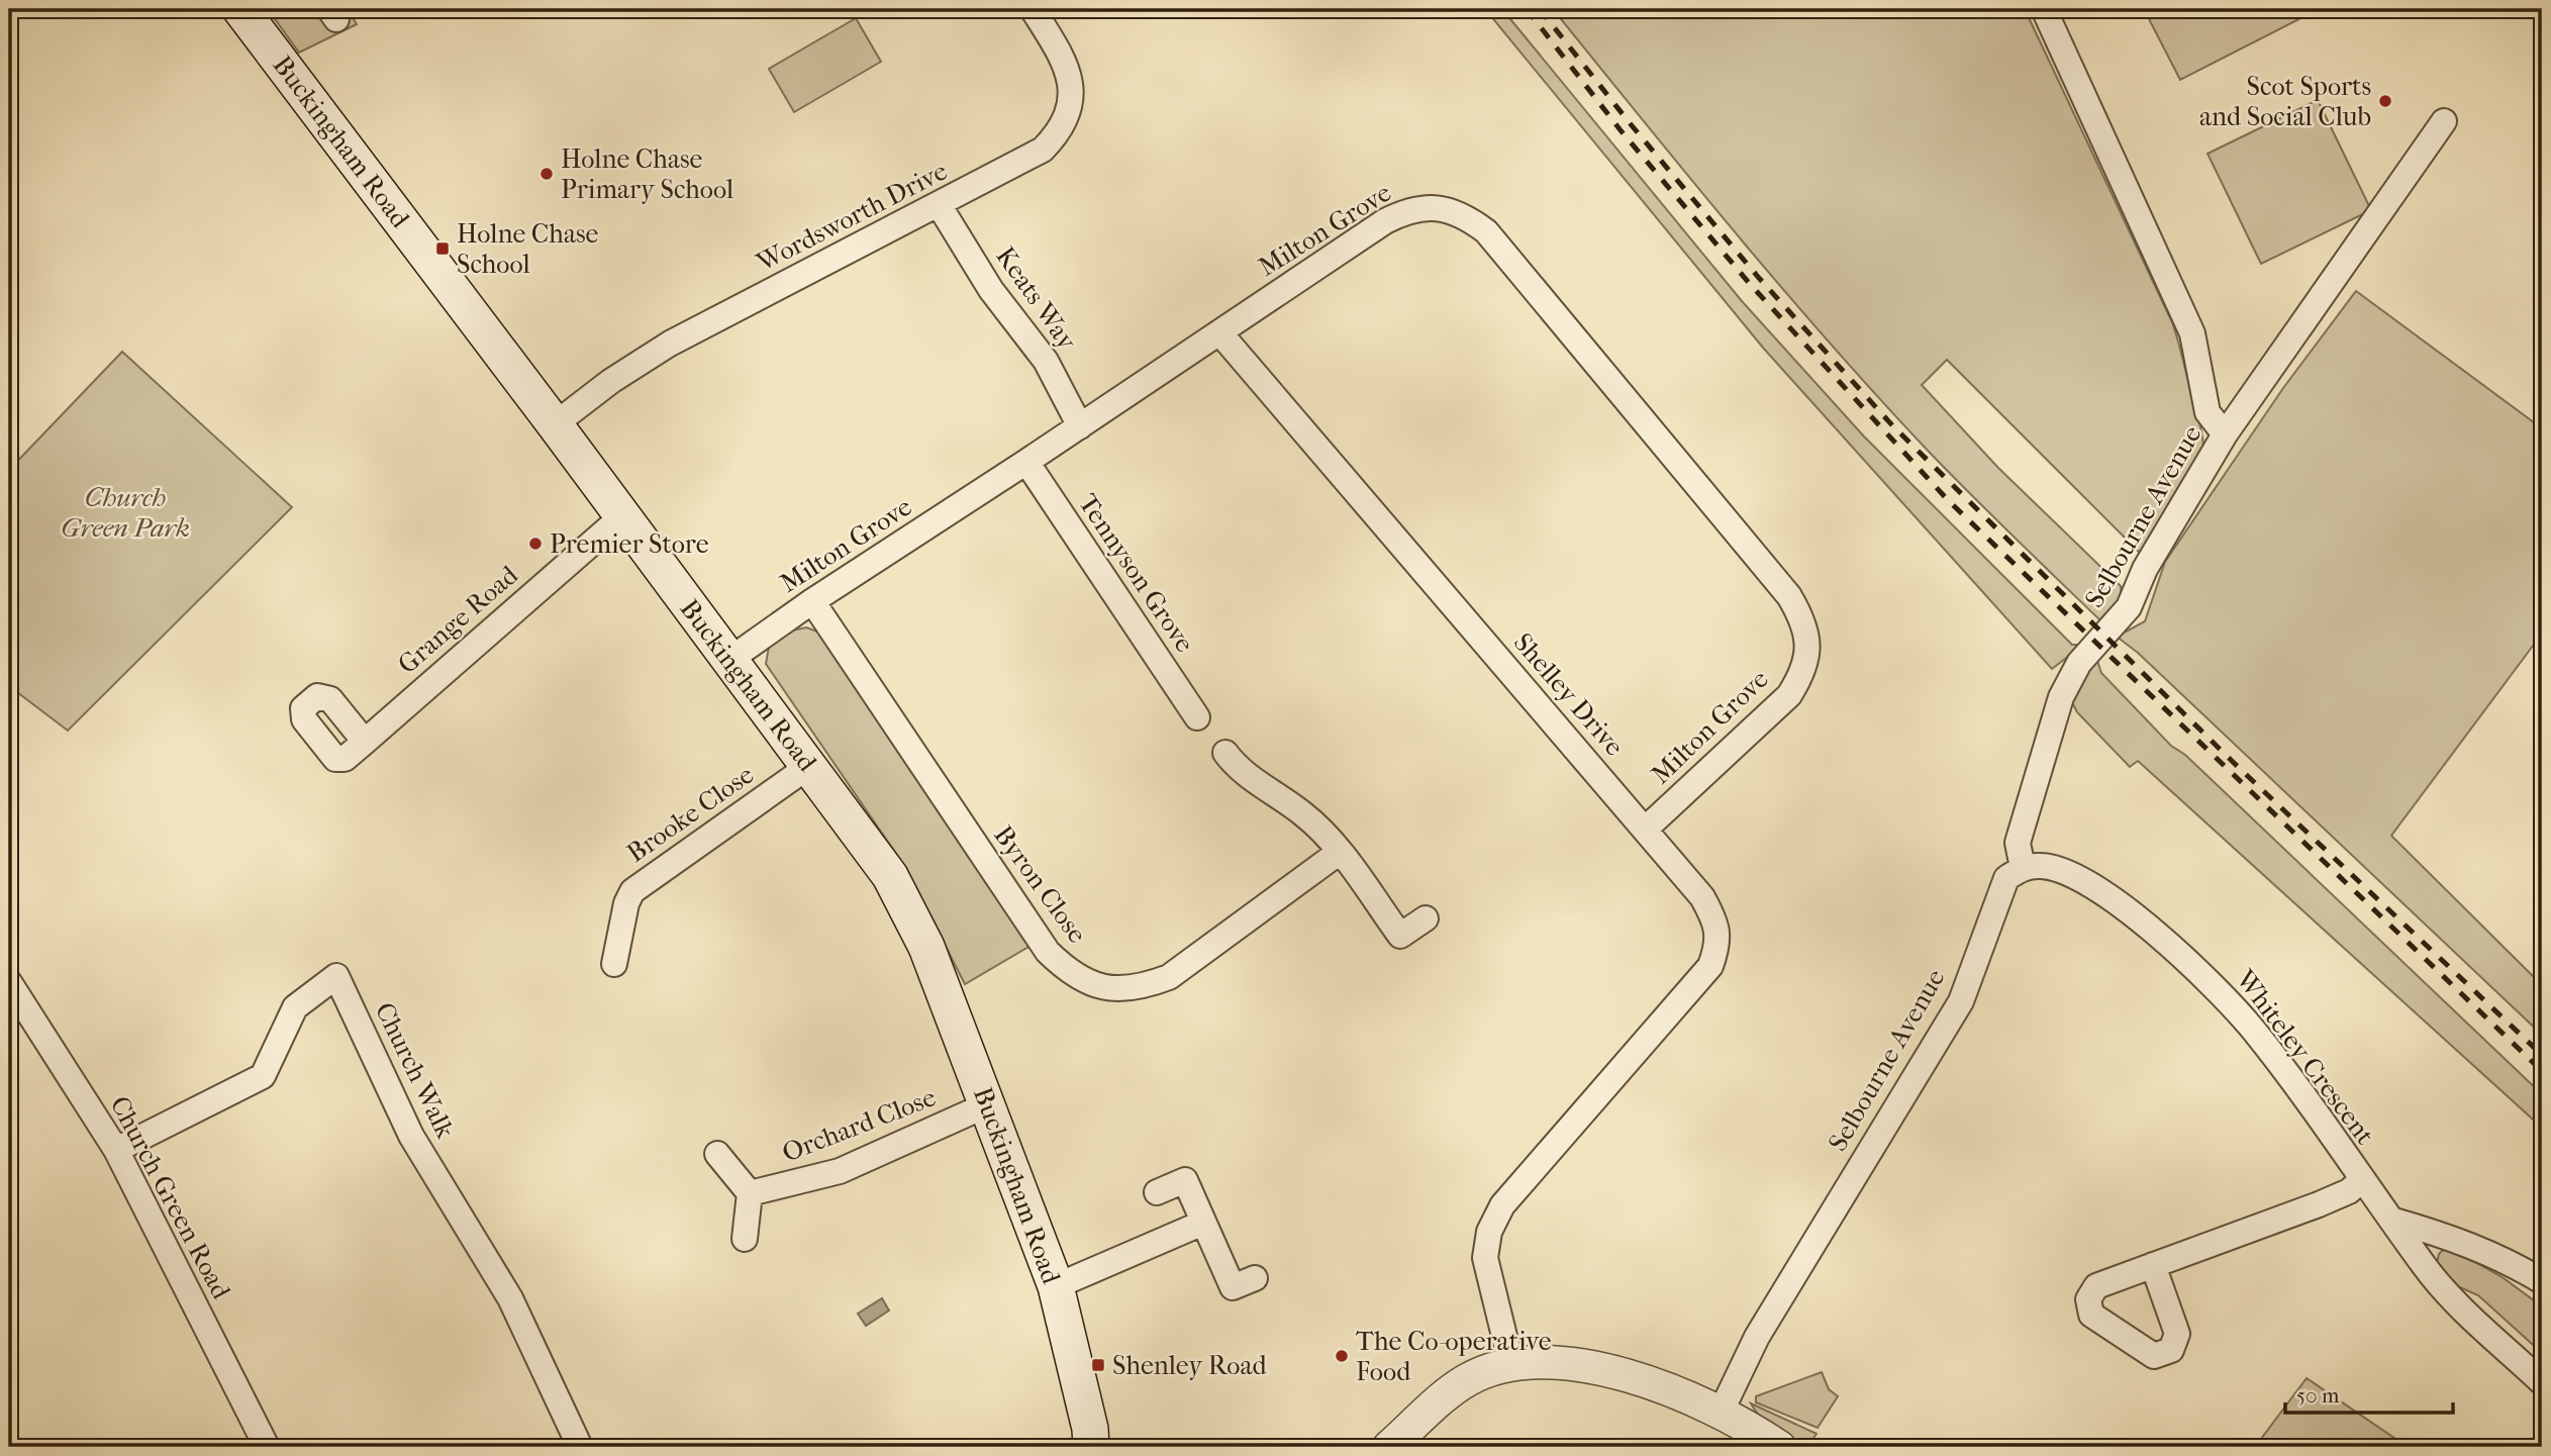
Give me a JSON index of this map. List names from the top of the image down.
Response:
{
  "streets": {
    "main road": ["Buckingham Road"],
    "street": [
      "Wordsworth Drive",
      "Milton Grove",
      "Keats Way",
      "Selbourne Avenue",
      "Tennyson Grove",
      "Grange Road",
      "Shelley Drive",
      "Brooke Close",
      "Byron Close",
      "Whiteley Crescent",
      "Church Walk",
      "Orchard Close",
      "Church Green Road"
    ]
  },
  "crossings": [
    ["Buckingham Road", "Wordsworth Drive"],
    ["Buckingham Road", "Milton Grove"],
    ["Buckingham Road", "Grange Road"],
    ["Buckingham Road", "Brooke Close"],
    ["Buckingham Road", "Orchard Close"],
    ["Wordsworth Drive", "Keats Way"],
    ["Milton Grove", "Keats Way"],
    ["Milton Grove", "Tennyson Grove"],
    ["Milton Grove", "Shelley Drive"],
    ["Milton Grove", "Byron Close"],
    ["Selbourne Avenue", "Whiteley Crescent"],
    ["Church Walk", "Church Green Road"]
  ],
  "parks": ["Church Green Park"],
  "places": {
    "other": [
      "Scot Sports and Social Club",
      "Holne Chase Primary School",
      "Premier Store",
      "The Co-operative Food"
    ],
    "transit": ["Holne Chase School", "Shenley Road"]
  },
  "scale_bar": "50 m"
}
